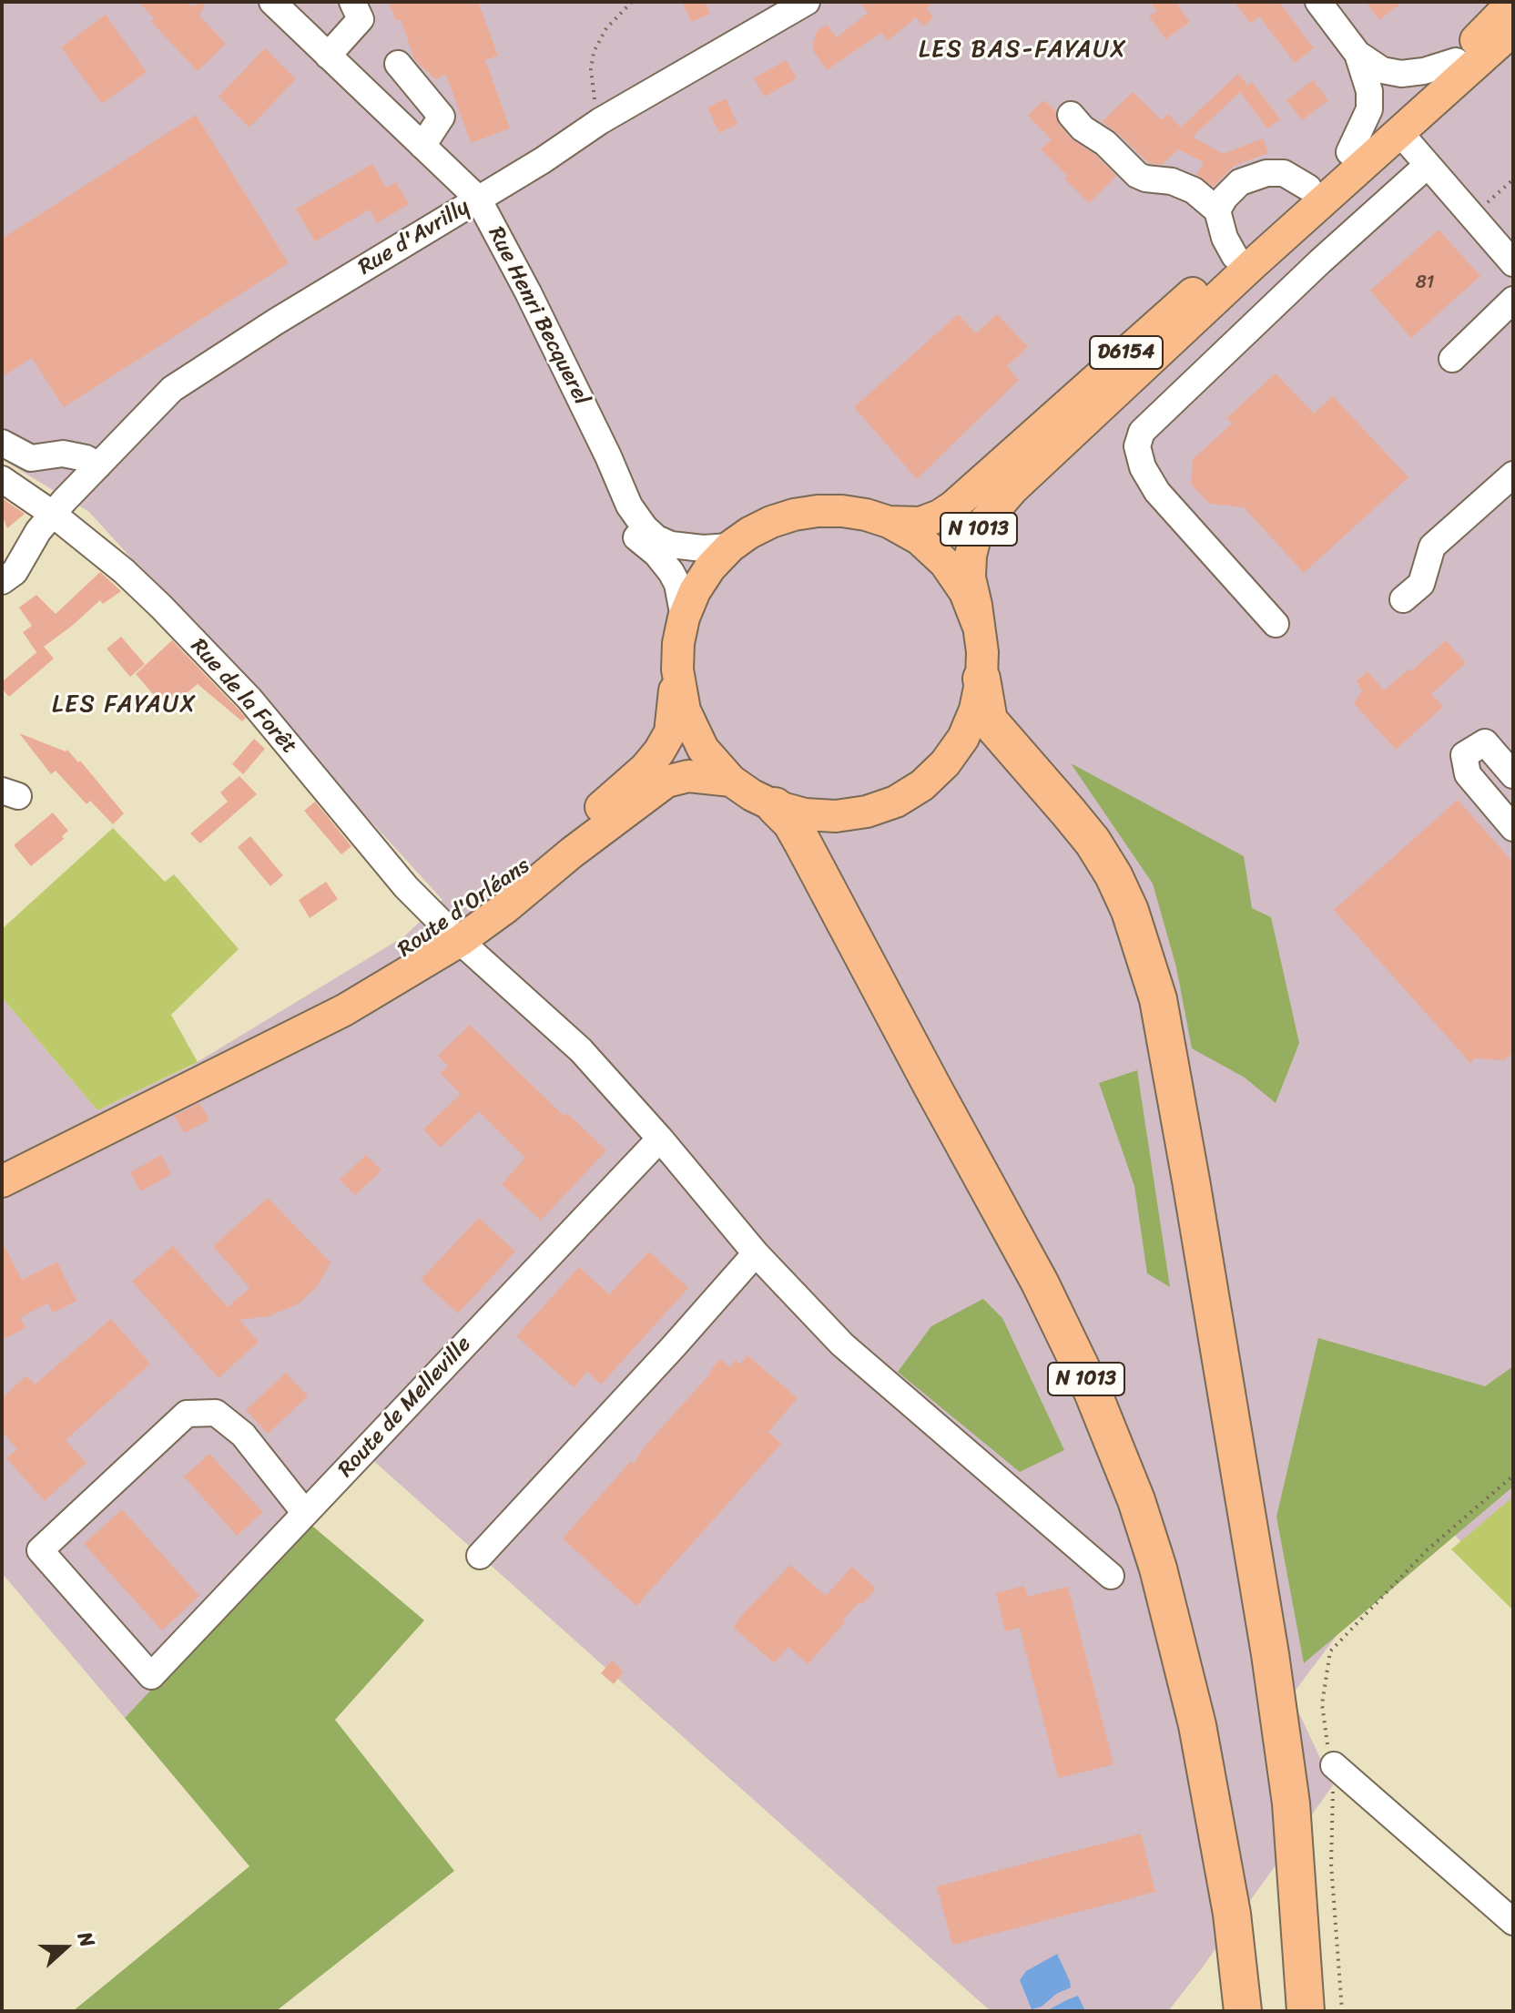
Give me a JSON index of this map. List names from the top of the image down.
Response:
{
  "streets": {
    "highway": ["N 1013"],
    "main road": ["D6154", "Route d'Orléans"],
    "street": [
      "Rue d'Avrilly",
      "Rue Henri Becquerel",
      "Rue de la Forêt",
      "Route de Melleville"
    ]
  },
  "crossings": [
    ["Rue d'Avrilly", "Rue Henri Becquerel"],
    ["Rue d'Avrilly", "Rue de la Forêt"],
    ["Rue Henri Becquerel", "D6154"],
    ["D6154", "N 1013"],
    ["Rue de la Forêt", "Route d'Orléans"],
    ["Rue de la Forêt", "Route de Melleville"]
  ],
  "districts": ["LES BAS-FAYAUX", "LES FAYAUX"],
  "house_numbers": ["81"],
  "north": "right"
}
